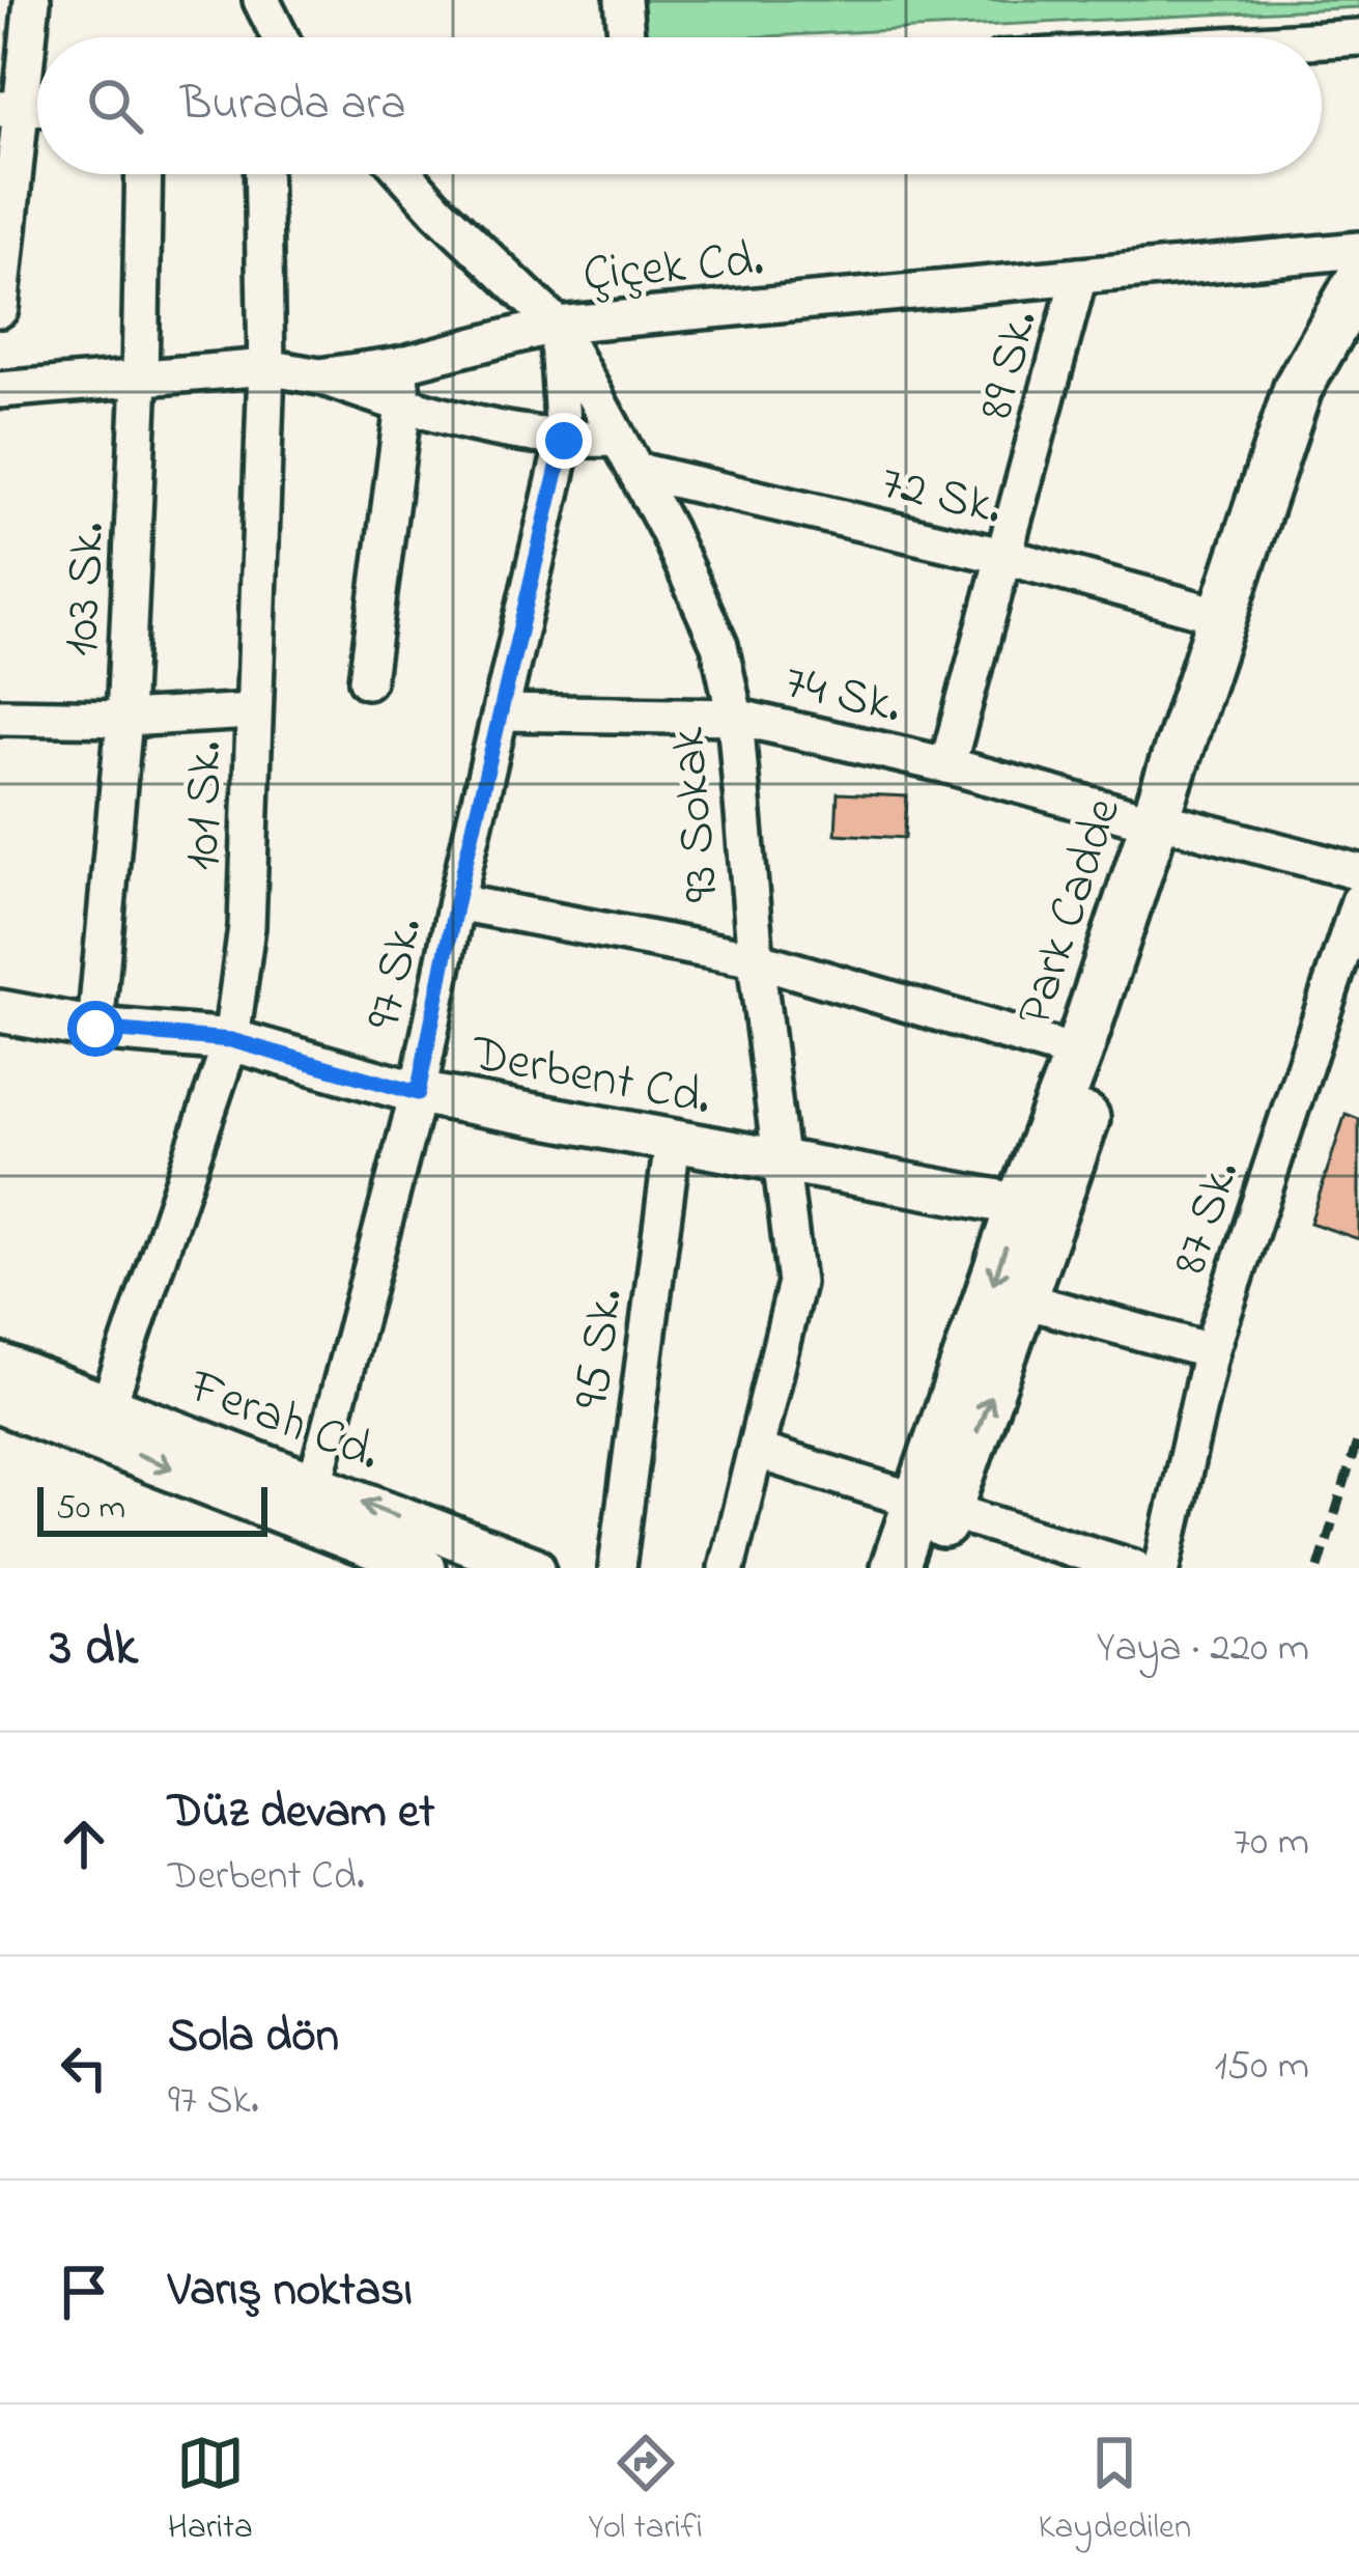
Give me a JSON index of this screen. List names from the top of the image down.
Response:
{
  "streets": {
    "main road": ["Park Cadde"],
    "street": [
      "Çiçek Cd.",
      "89 Sk.",
      "72 Sk.",
      "103 Sk.",
      "74 Sk.",
      "101 Sk.",
      "93 Sokak",
      "97 Sk.",
      "Derbent Cd.",
      "87 Sk.",
      "95 Sk.",
      "Ferah Cd."
    ]
  },
  "crossings": [
    ["Çiçek Cd.", "89 Sk."],
    ["Çiçek Cd.", "103 Sk."],
    ["Çiçek Cd.", "101 Sk."],
    ["Çiçek Cd.", "93 Sokak"],
    ["Çiçek Cd.", "Park Cadde"],
    ["Çiçek Cd.", "97 Sk."],
    ["89 Sk.", "72 Sk."],
    ["89 Sk.", "74 Sk."],
    ["72 Sk.", "93 Sokak"],
    ["72 Sk.", "Park Cadde"],
    ["103 Sk.", "Derbent Cd."],
    ["74 Sk.", "93 Sokak"],
    ["74 Sk.", "Park Cadde"],
    ["74 Sk.", "97 Sk."],
    ["101 Sk.", "Derbent Cd."],
    ["101 Sk.", "Ferah Cd."],
    ["93 Sokak", "97 Sk."],
    ["93 Sokak", "Derbent Cd."],
    ["Park Cadde", "Derbent Cd."],
    ["97 Sk.", "Derbent Cd."],
    ["97 Sk.", "Ferah Cd."],
    ["Derbent Cd.", "95 Sk."]
  ],
  "scale_bar": "50 m",
  "page": {
    "search": "Burada ara",
    "scale": "50 m",
    "heading": ["3 dk", "Yaya · 220 m"],
    "list": [
      ["Düz devam et", "Derbent Cd.", "70 m"],
      ["Sola dön", "97 Sk.", "150 m"],
      "Varış noktası"
    ],
    "nav": ["Harita", "Yol tarifi", "Kaydedilen"]
  }
}
